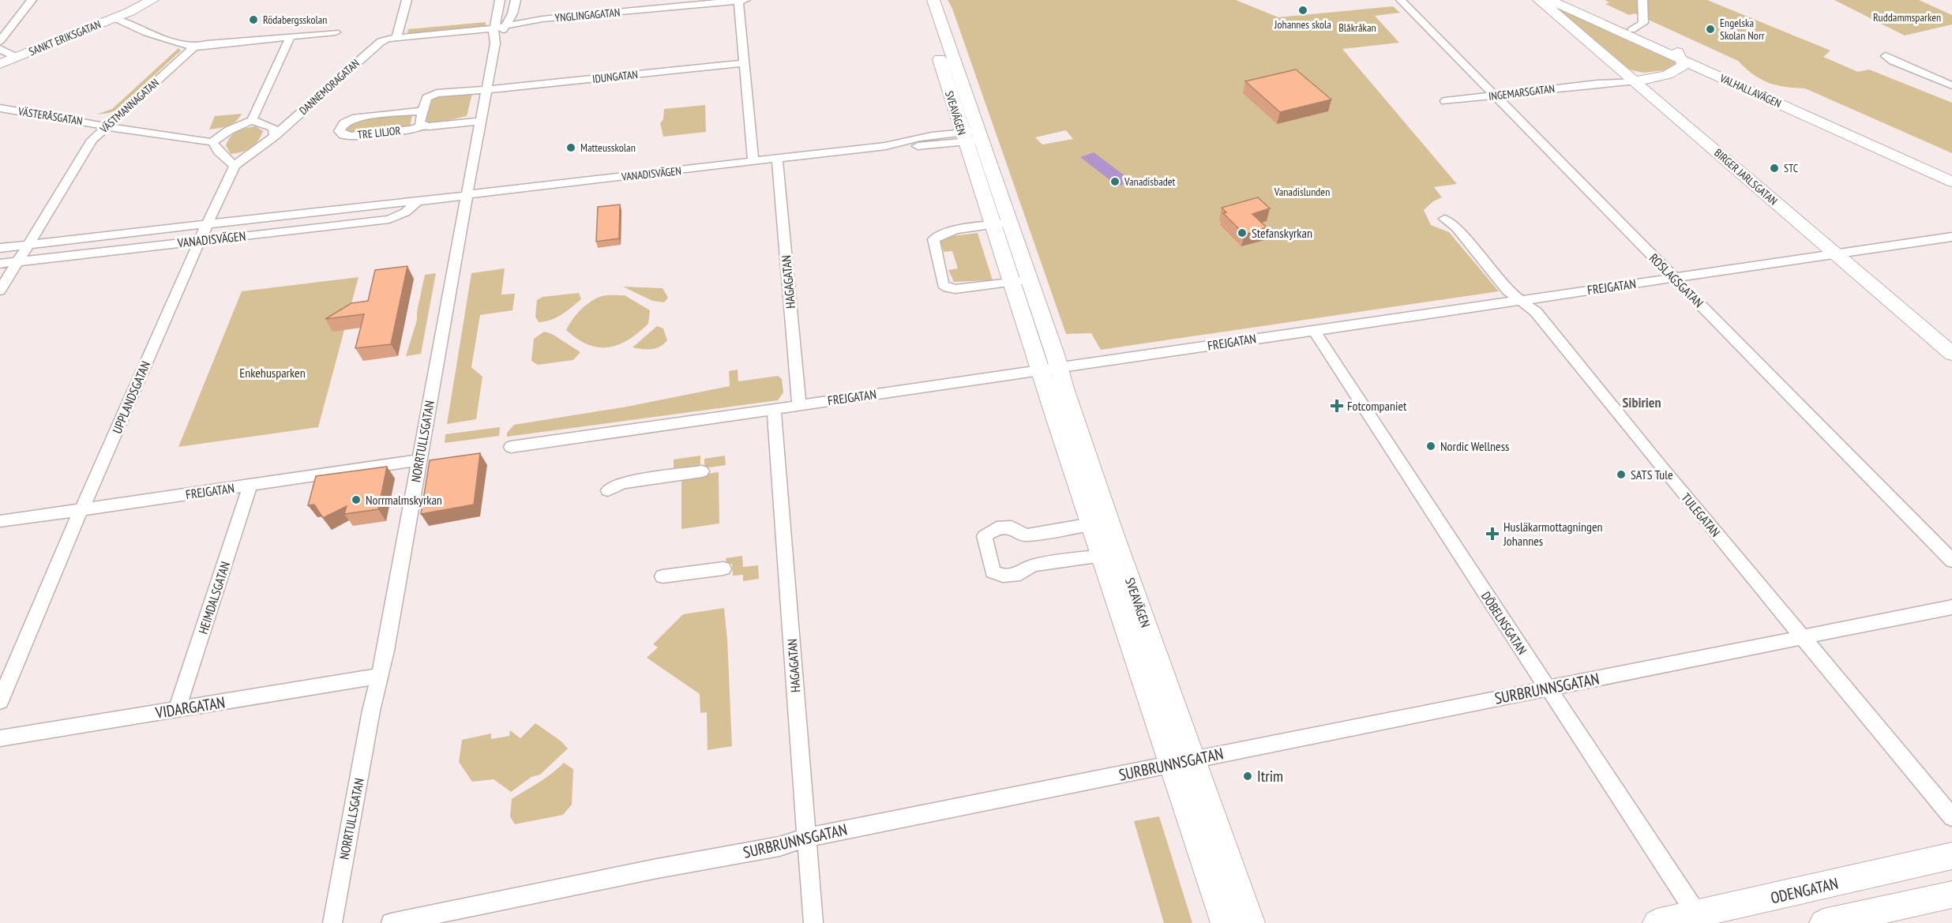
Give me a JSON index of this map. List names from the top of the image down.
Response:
{
  "streets": {
    "main road": [
      "SANKT ERIKSGATAN",
      "VALHALLAVÄGEN",
      "INGEMARSGATAN",
      "SVEAVÄGEN",
      "BIRGER JARLSGATAN",
      "ODENGATAN"
    ],
    "street": [
      "YNGLINGAGATAN",
      "IDUNGATAN",
      "DANNEMORAGATAN",
      "VÄSTMANNAGATAN",
      "VÄSTERÅSGATAN",
      "TRE LILJOR",
      "VANADISVÄGEN",
      "ROSLAGSGATAN",
      "HAGAGATAN",
      "FREJGATAN",
      "UPPLANDSGATAN",
      "NORRTULLSGATAN",
      "TULEGATAN",
      "HEIMDALSGATAN",
      "DÖBELNSGATAN",
      "SURBRUNNSGATAN",
      "VIDARGATAN"
    ]
  },
  "crossings": [
    ["YNGLINGAGATAN", "DANNEMORAGATAN"],
    ["YNGLINGAGATAN", "NORRTULLSGATAN"],
    ["IDUNGATAN", "NORRTULLSGATAN"],
    ["DANNEMORAGATAN", "UPPLANDSGATAN"],
    ["VALHALLAVÄGEN", "INGEMARSGATAN"],
    ["INGEMARSGATAN", "BIRGER JARLSGATAN"],
    ["INGEMARSGATAN", "ROSLAGSGATAN"],
    ["VÄSTMANNAGATAN", "VÄSTERÅSGATAN"],
    ["VÄSTMANNAGATAN", "VANADISVÄGEN"],
    ["SVEAVÄGEN", "VANADISVÄGEN"],
    ["SVEAVÄGEN", "FREJGATAN"],
    ["SVEAVÄGEN", "SURBRUNNSGATAN"],
    ["TRE LILJOR", "NORRTULLSGATAN"],
    ["VANADISVÄGEN", "HAGAGATAN"],
    ["VANADISVÄGEN", "UPPLANDSGATAN"],
    ["VANADISVÄGEN", "NORRTULLSGATAN"],
    ["BIRGER JARLSGATAN", "FREJGATAN"],
    ["ROSLAGSGATAN", "FREJGATAN"],
    ["HAGAGATAN", "FREJGATAN"],
    ["HAGAGATAN", "SURBRUNNSGATAN"],
    ["FREJGATAN", "UPPLANDSGATAN"],
    ["FREJGATAN", "NORRTULLSGATAN"],
    ["FREJGATAN", "TULEGATAN"],
    ["FREJGATAN", "HEIMDALSGATAN"],
    ["FREJGATAN", "DÖBELNSGATAN"],
    ["NORRTULLSGATAN", "VIDARGATAN"],
    ["TULEGATAN", "SURBRUNNSGATAN"],
    ["HEIMDALSGATAN", "VIDARGATAN"],
    ["DÖBELNSGATAN", "SURBRUNNSGATAN"],
    ["DÖBELNSGATAN", "ODENGATAN"]
  ],
  "districts": ["Sibirien"],
  "parks": [
    "Ruddammsparken",
    "Blåkråkan",
    "Vanadislunden",
    "Enkehusparken"
  ],
  "places": {
    "other": [
      "Johannes skola",
      "Rödabergsskolan",
      "Engelska Skolan Norr",
      "Matteusskolan",
      "STC",
      "Vanadisbadet",
      "Stefanskyrkan",
      "Nordic Wellness",
      "SATS Tule",
      "Norrmalmskyrkan",
      "Itrim"
    ],
    "health": ["Fotcompaniet", "Husläkarmottagningen Johannes"]
  }
}
